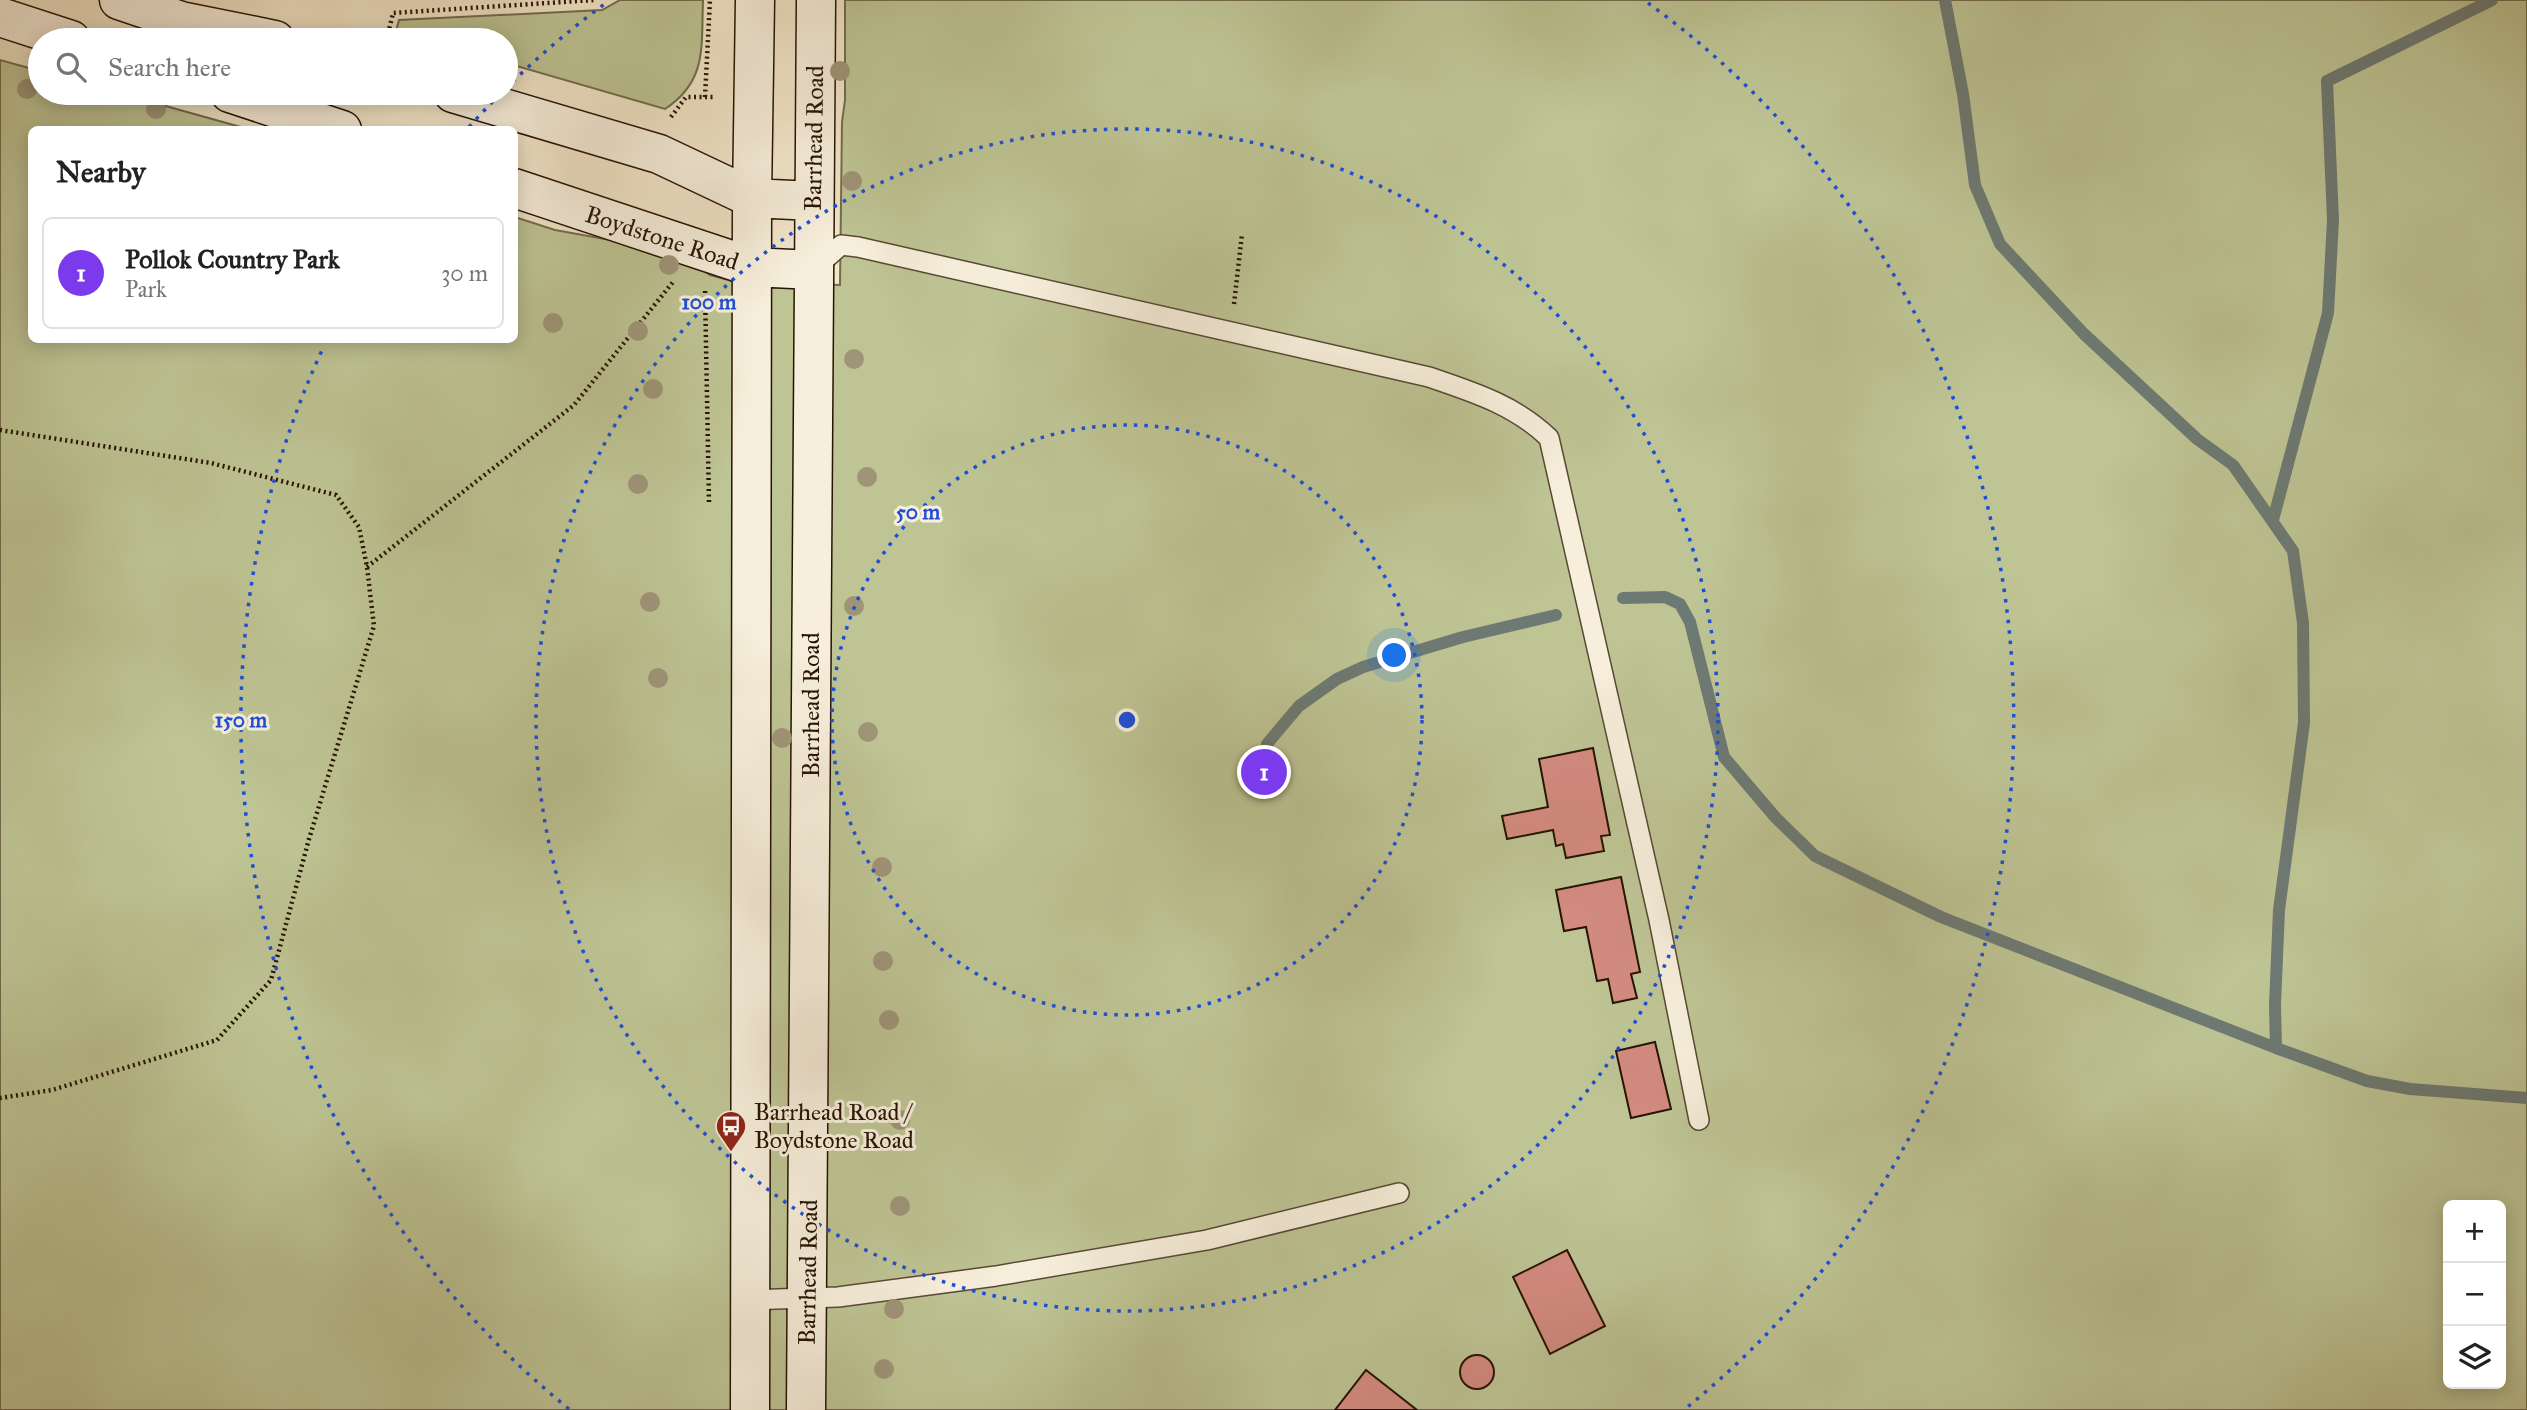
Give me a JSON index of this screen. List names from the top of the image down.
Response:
{
  "streets": {
    "main road": ["Barrhead Road", "Boydstone Road"]
  },
  "crossings": [
    ["Barrhead Road", "Boydstone Road"]
  ],
  "places": {
    "bus stop": ["Barrhead Road / Boydstone Road"]
  },
  "page": {
    "search": "Search here",
    "heading": "Nearby",
    "list": [
      {
        "mark": "1",
        "name": "Pollok Country Park",
        "note": "Park",
        "value": "30 m"
      }
    ],
    "pins": "1",
    "map_buttons": ["+", "−"]
  },
  "rings": ["100 m", "50 m", "150 m"]
}
